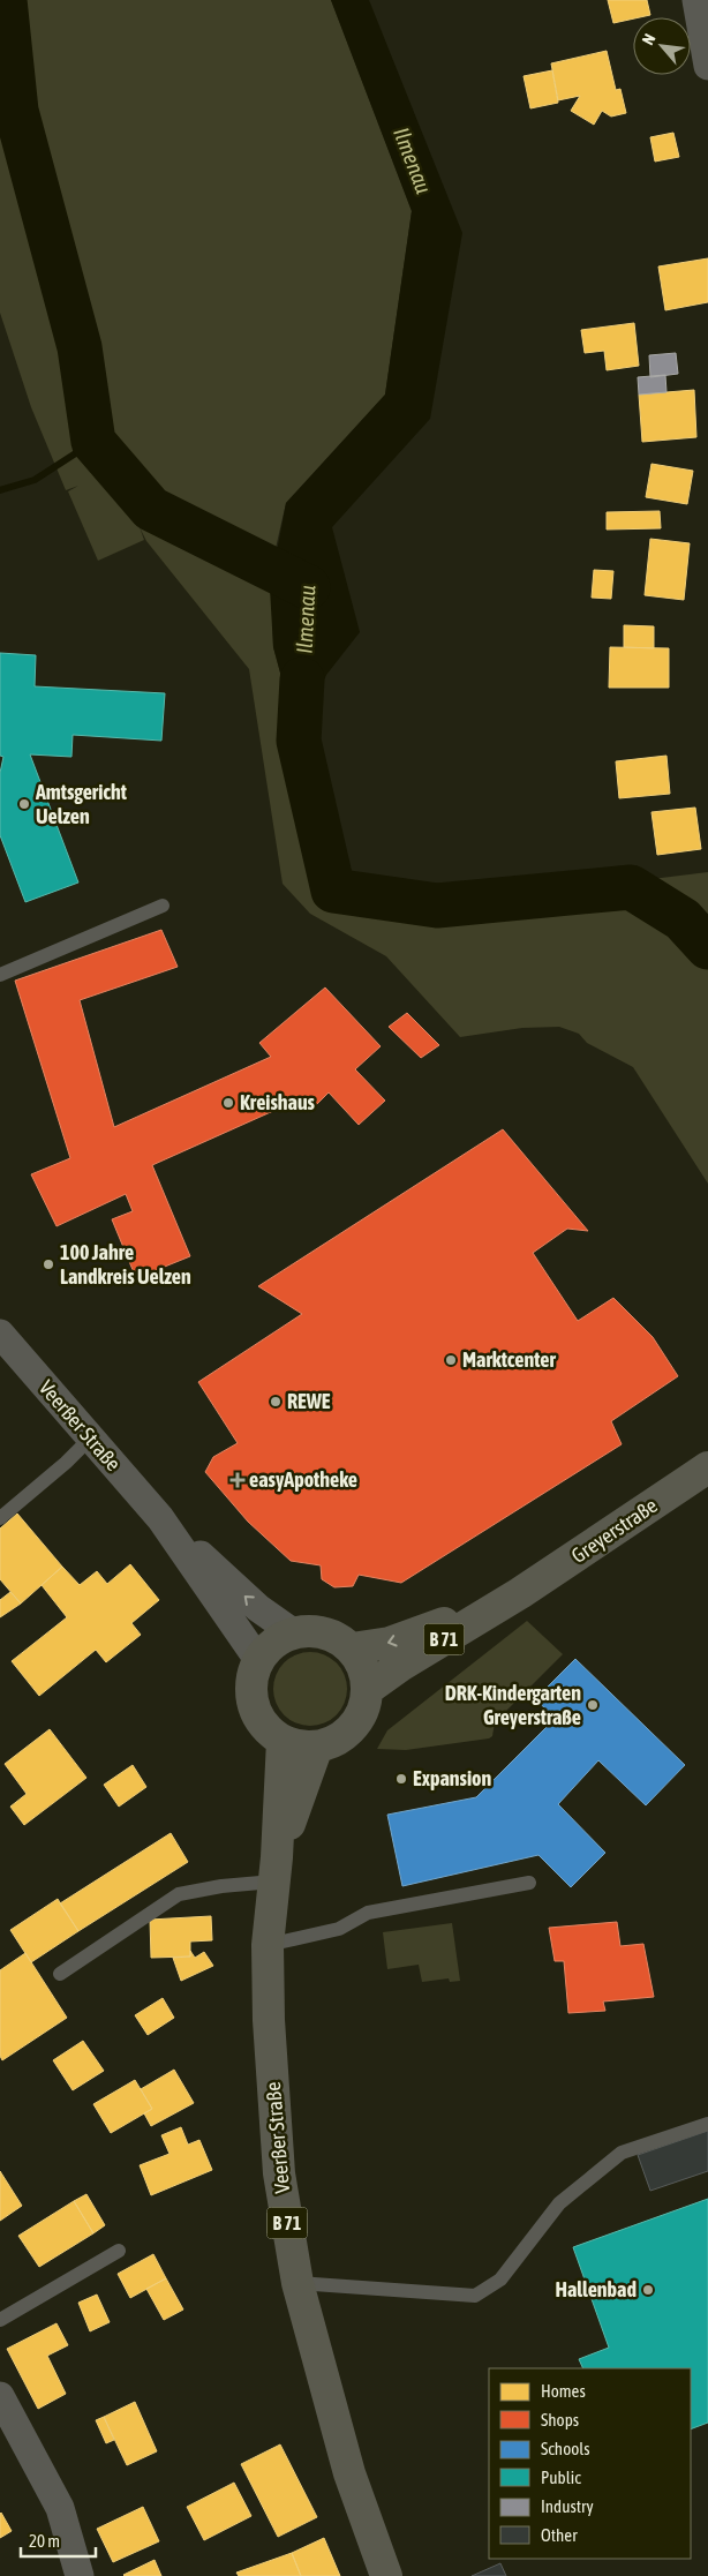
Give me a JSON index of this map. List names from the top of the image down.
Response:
{
  "streets": {
    "main road": ["Veerßer Straße", "Greyerstraße", "B 71"]
  },
  "crossings": [
    ["Veerßer Straße", "Greyerstraße"]
  ],
  "water": ["Ilmenau"],
  "places": {
    "other": [
      "Amtsgericht Uelzen",
      "Kreishaus",
      "100 Jahre Landkreis Uelzen",
      "Marktcenter",
      "REWE",
      "DRK-Kindergarten Greyerstraße",
      "Expansion",
      "Hallenbad"
    ],
    "health": ["easyApotheke"]
  },
  "legend": [
    "Homes",
    "Shops",
    "Schools",
    "Public",
    "Industry",
    "Other"
  ],
  "scale_bar": "20 m",
  "north": "top left"
}
